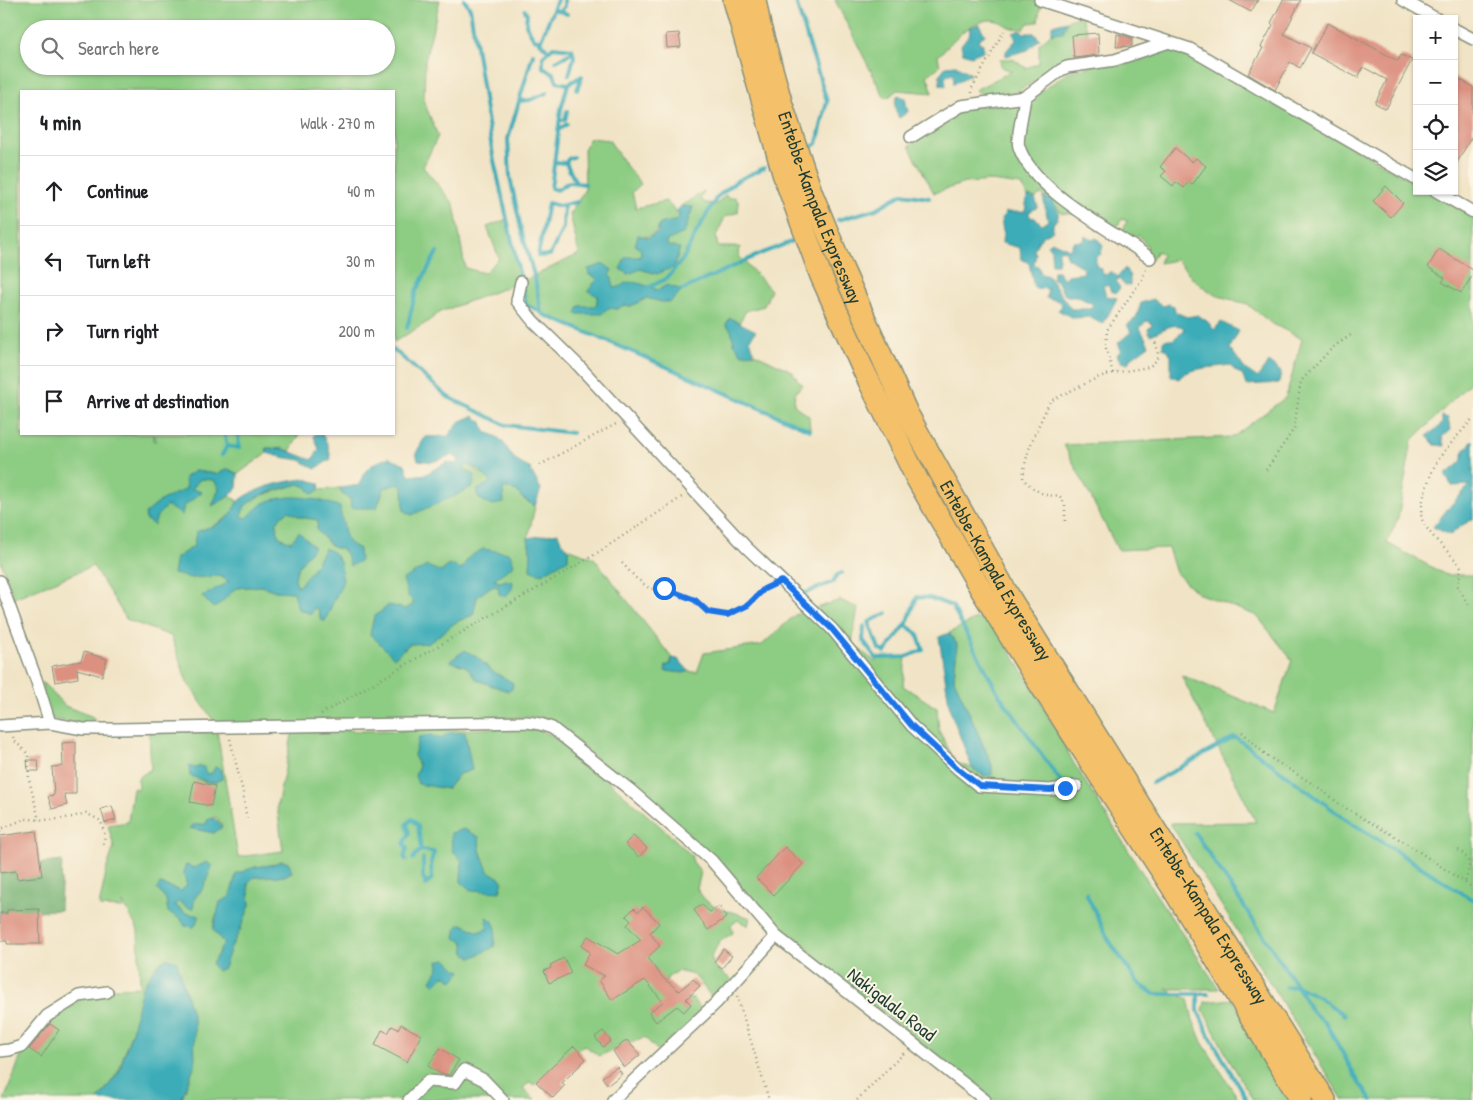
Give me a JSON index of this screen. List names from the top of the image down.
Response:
{
  "streets": {
    "highway": ["Entebbe–Kampala Expressway"],
    "street": ["Nakigalala Road"]
  },
  "page": {
    "map_buttons": ["+", "−"],
    "search": "Search here",
    "heading": ["4 min", "Walk · 270 m"],
    "list": [
      ["Continue", "40 m"],
      ["Turn left", "30 m"],
      ["Turn right", "200 m"],
      "Arrive at destination"
    ]
  }
}
